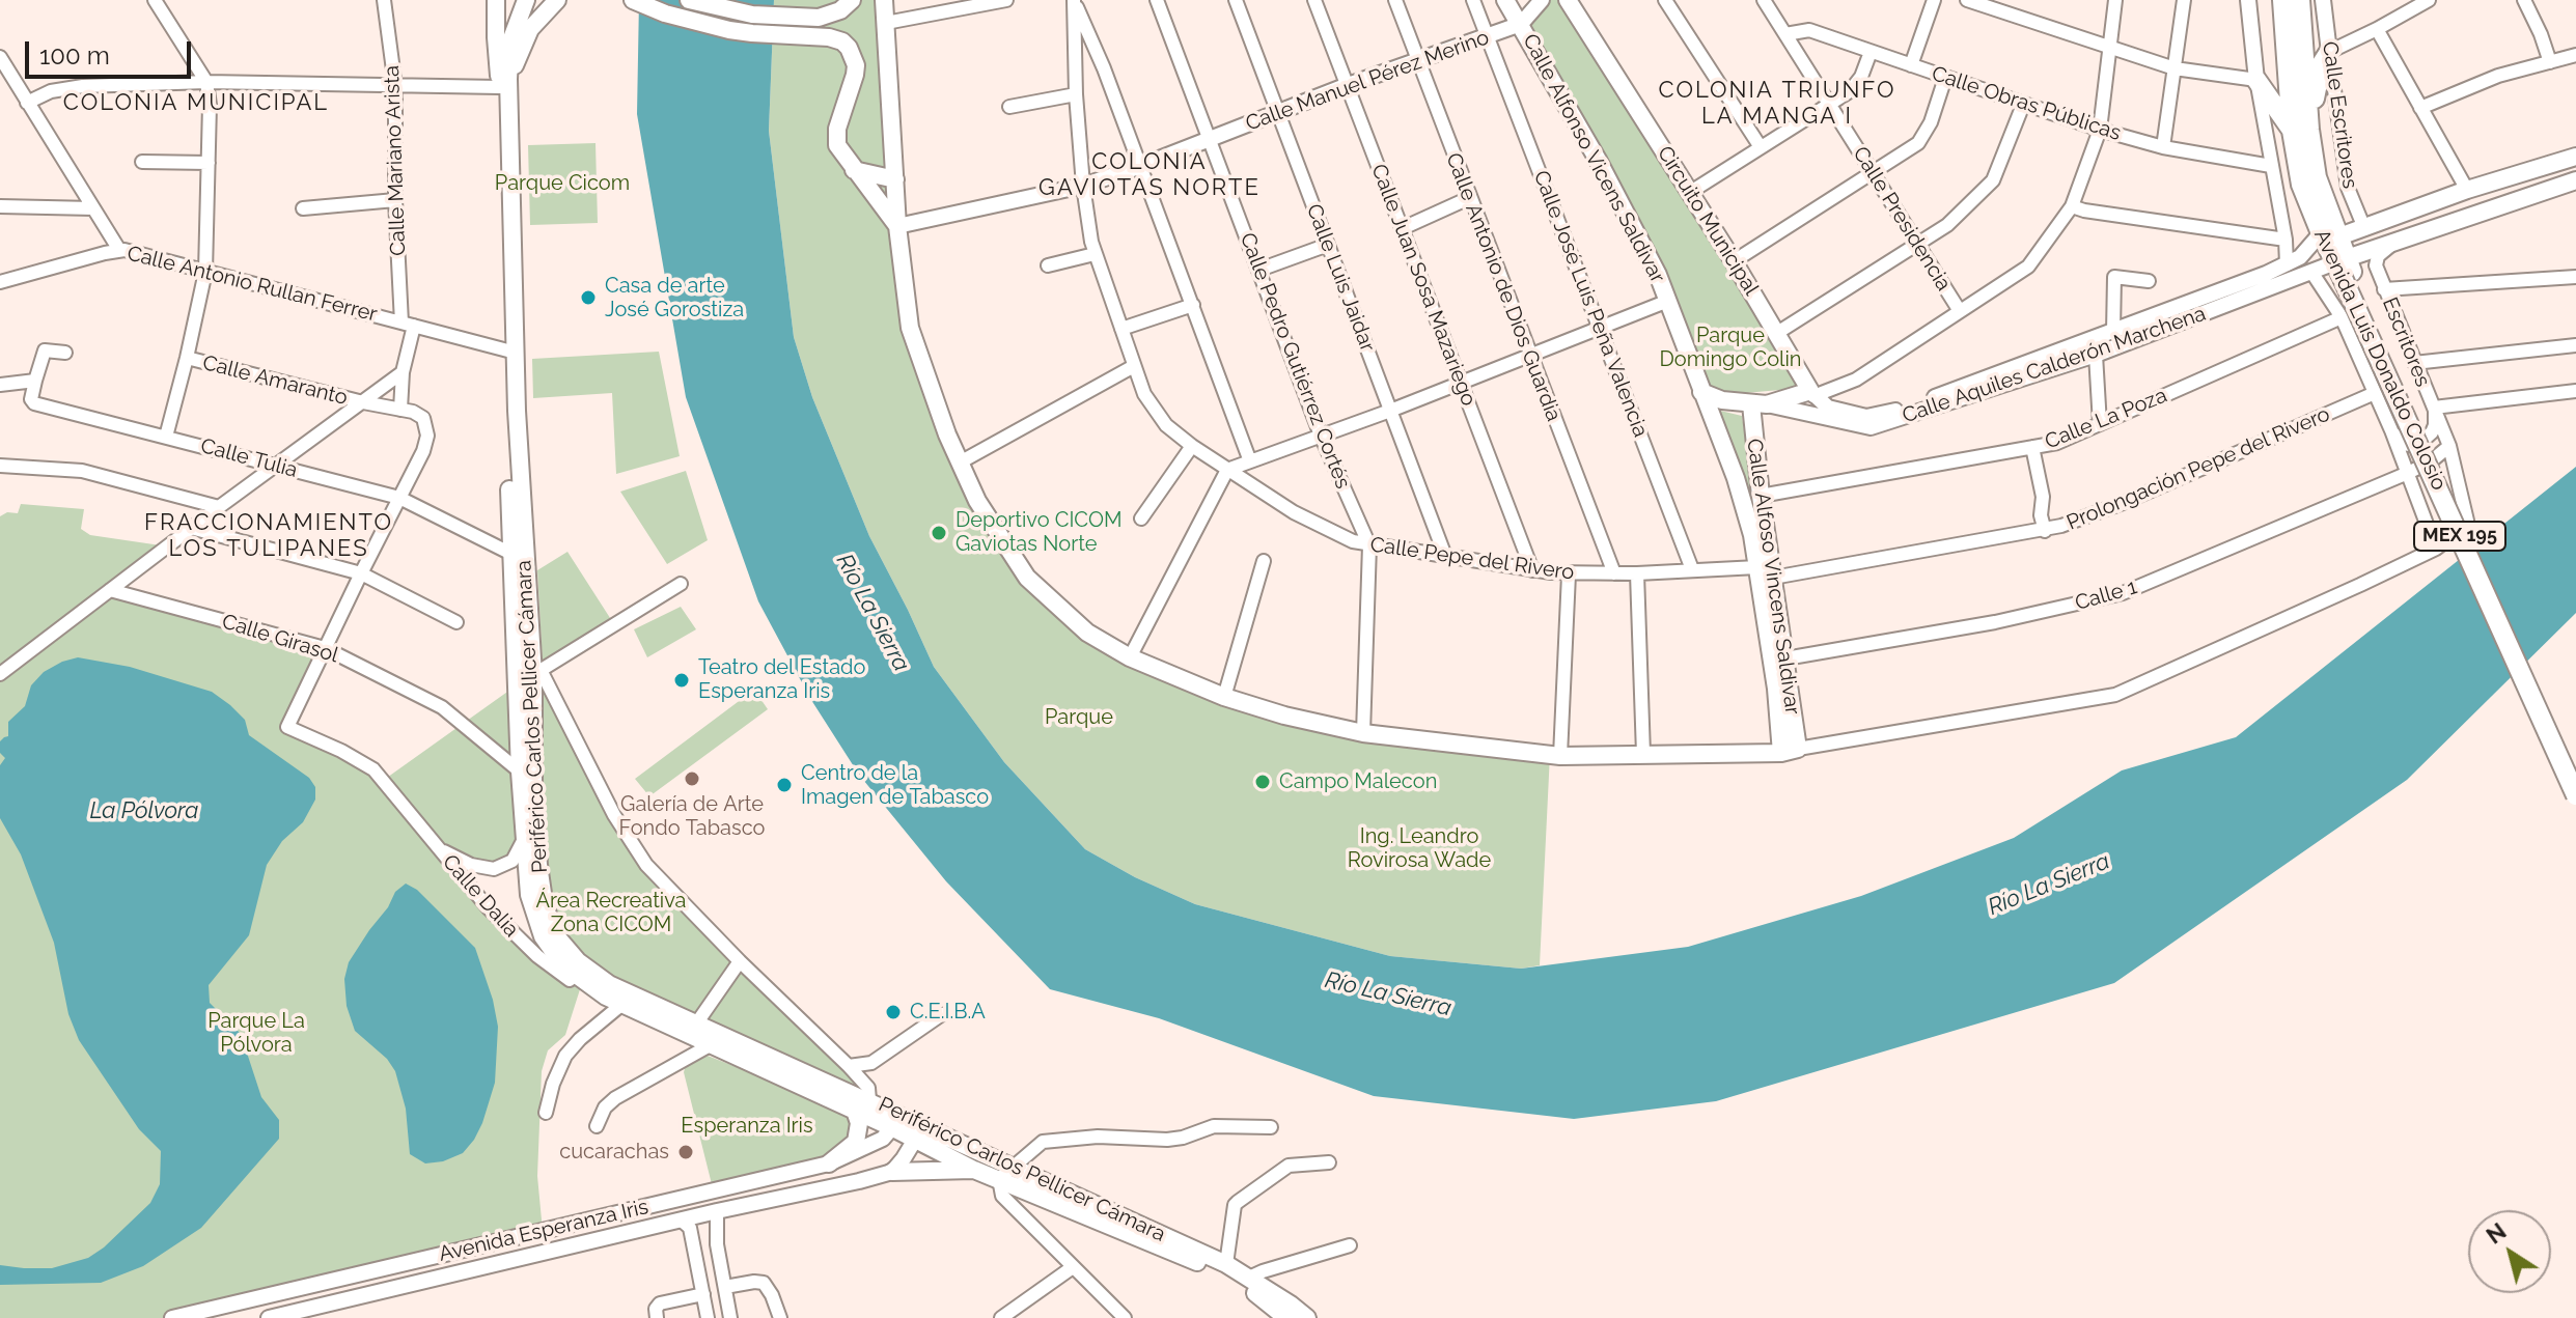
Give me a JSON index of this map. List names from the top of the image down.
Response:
{
  "streets": {
    "main road": [
      "Calle Alfonso Vicens Saldivar",
      "Circuito Municipal",
      "Avenida Luis Donaldo Colosio",
      "Calle Aquiles Calderón Marchena",
      "MEX 195",
      "Calle Alfoso Vincens Saldivar",
      "Periférico Carlos Pellicer Cámara"
    ],
    "street": [
      "Calle Manuel Pérez Merino",
      "Calle Obras Públicas",
      "Calle Escritores",
      "Calle Mariano Arista",
      "Calle Presidencia",
      "Calle Luis Jaidar",
      "Calle Antonio Rullan Ferrer",
      "Calle Juan Sosa Mazariego",
      "Calle Antonio de Dios Guardia",
      "Calle José Luis Peña Valencia",
      "Escritores",
      "Calle Pedro Gutiérrez Cortés",
      "Calle Amaranto",
      "Calle La Poza",
      "Calle Tulia",
      "Prolongación Pepe del Rivero",
      "Calle Pepe del Rivero",
      "Calle 1",
      "Calle Girasol",
      "Calle Dalia",
      "Avenida Esperanza Iris"
    ]
  },
  "crossings": [
    ["Calle Manuel Pérez Merino", "Calle Alfonso Vicens Saldivar"],
    ["Calle Manuel Pérez Merino", "Calle Luis Jaidar"],
    ["Calle Manuel Pérez Merino", "Calle Juan Sosa Mazariego"],
    ["Calle Manuel Pérez Merino", "Calle Antonio de Dios Guardia"],
    ["Calle Manuel Pérez Merino", "Calle José Luis Peña Valencia"],
    ["Calle Manuel Pérez Merino", "Calle Pedro Gutiérrez Cortés"],
    ["Calle Manuel Pérez Merino", "Calle Pepe del Rivero"],
    ["Calle Obras Públicas", "Calle Presidencia"],
    ["Calle Escritores", "Calle Aquiles Calderón Marchena"],
    ["Calle Alfonso Vicens Saldivar", "Calle Pepe del Rivero"],
    ["Calle Alfonso Vicens Saldivar", "Calle Alfoso Vincens Saldivar"],
    ["Calle Mariano Arista", "Calle Antonio Rullan Ferrer"],
    ["Calle Mariano Arista", "Calle Amaranto"],
    ["Circuito Municipal", "Calle Aquiles Calderón Marchena"],
    ["Calle Luis Jaidar", "Calle Pepe del Rivero"],
    ["Calle Antonio Rullan Ferrer", "Periférico Carlos Pellicer Cámara"],
    ["Calle Juan Sosa Mazariego", "Calle Pepe del Rivero"],
    ["Calle Antonio de Dios Guardia", "Calle Pepe del Rivero"],
    ["Calle José Luis Peña Valencia", "Calle Pepe del Rivero"],
    ["Escritores", "Calle Aquiles Calderón Marchena"],
    ["Escritores", "Calle 1"],
    ["Avenida Luis Donaldo Colosio", "Calle Aquiles Calderón Marchena"],
    ["Calle Pedro Gutiérrez Cortés", "Calle Pepe del Rivero"],
    ["Calle Aquiles Calderón Marchena", "Calle Alfoso Vincens Saldivar"],
    ["Calle La Poza", "Calle Alfoso Vincens Saldivar"],
    ["Calle Tulia", "Periférico Carlos Pellicer Cámara"],
    ["Prolongación Pepe del Rivero", "Calle Alfoso Vincens Saldivar"],
    ["Calle Alfoso Vincens Saldivar", "Calle 1"],
    ["Calle Girasol", "Periférico Carlos Pellicer Cámara"],
    ["Calle Girasol", "Calle Dalia"],
    ["Periférico Carlos Pellicer Cámara", "Calle Dalia"],
    ["Periférico Carlos Pellicer Cámara", "Avenida Esperanza Iris"]
  ],
  "districts": [
    "COLONIA TRIUNFO LA MANGA I",
    "COLONIA MUNICIPAL",
    "COLONIA GAVIOTAS NORTE",
    "FRACCIONAMIENTO LOS TULIPANES"
  ],
  "water": ["Río La Sierra", "La Pólvora"],
  "parks": [
    "Parque Cicom",
    "Parque Domingo Colin",
    "Parque",
    "Ing. Leandro Rovirosa Wade",
    "Área Recreativa Zona CICOM",
    "Parque La Pólvora",
    "Esperanza Iris"
  ],
  "places": [
    "Casa de arte José Gorostiza",
    "Deportivo CICOM Gaviotas Norte",
    "Teatro del Estado Esperanza Iris",
    "Galería de Arte Fondo Tabasco",
    "Campo Malecon",
    "Centro de la Imagen de Tabasco",
    "C.E.I.B.A",
    "cucarachas"
  ],
  "scale_bar": "100 m",
  "north": "top left"
}
